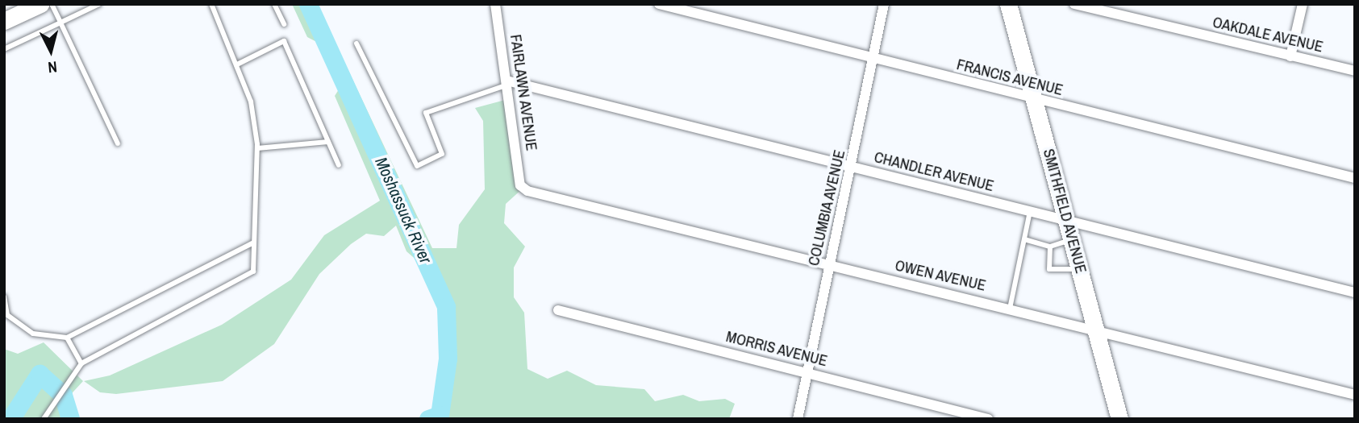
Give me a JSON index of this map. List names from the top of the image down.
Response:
{
  "streets": {
    "main road": ["SMITHFIELD AVENUE"],
    "street": [
      "OAKDALE AVENUE",
      "FRANCIS AVENUE",
      "FAIRLAWN AVENUE",
      "CHANDLER AVENUE",
      "COLUMBIA AVENUE",
      "OWEN AVENUE",
      "MORRIS AVENUE"
    ]
  },
  "crossings": [
    ["FRANCIS AVENUE", "COLUMBIA AVENUE"],
    ["FRANCIS AVENUE", "SMITHFIELD AVENUE"],
    ["FAIRLAWN AVENUE", "CHANDLER AVENUE"],
    ["FAIRLAWN AVENUE", "OWEN AVENUE"],
    ["CHANDLER AVENUE", "COLUMBIA AVENUE"],
    ["CHANDLER AVENUE", "SMITHFIELD AVENUE"],
    ["COLUMBIA AVENUE", "OWEN AVENUE"],
    ["COLUMBIA AVENUE", "MORRIS AVENUE"],
    ["SMITHFIELD AVENUE", "OWEN AVENUE"]
  ],
  "water": ["Moshassuck River"],
  "north": "bottom"
}
